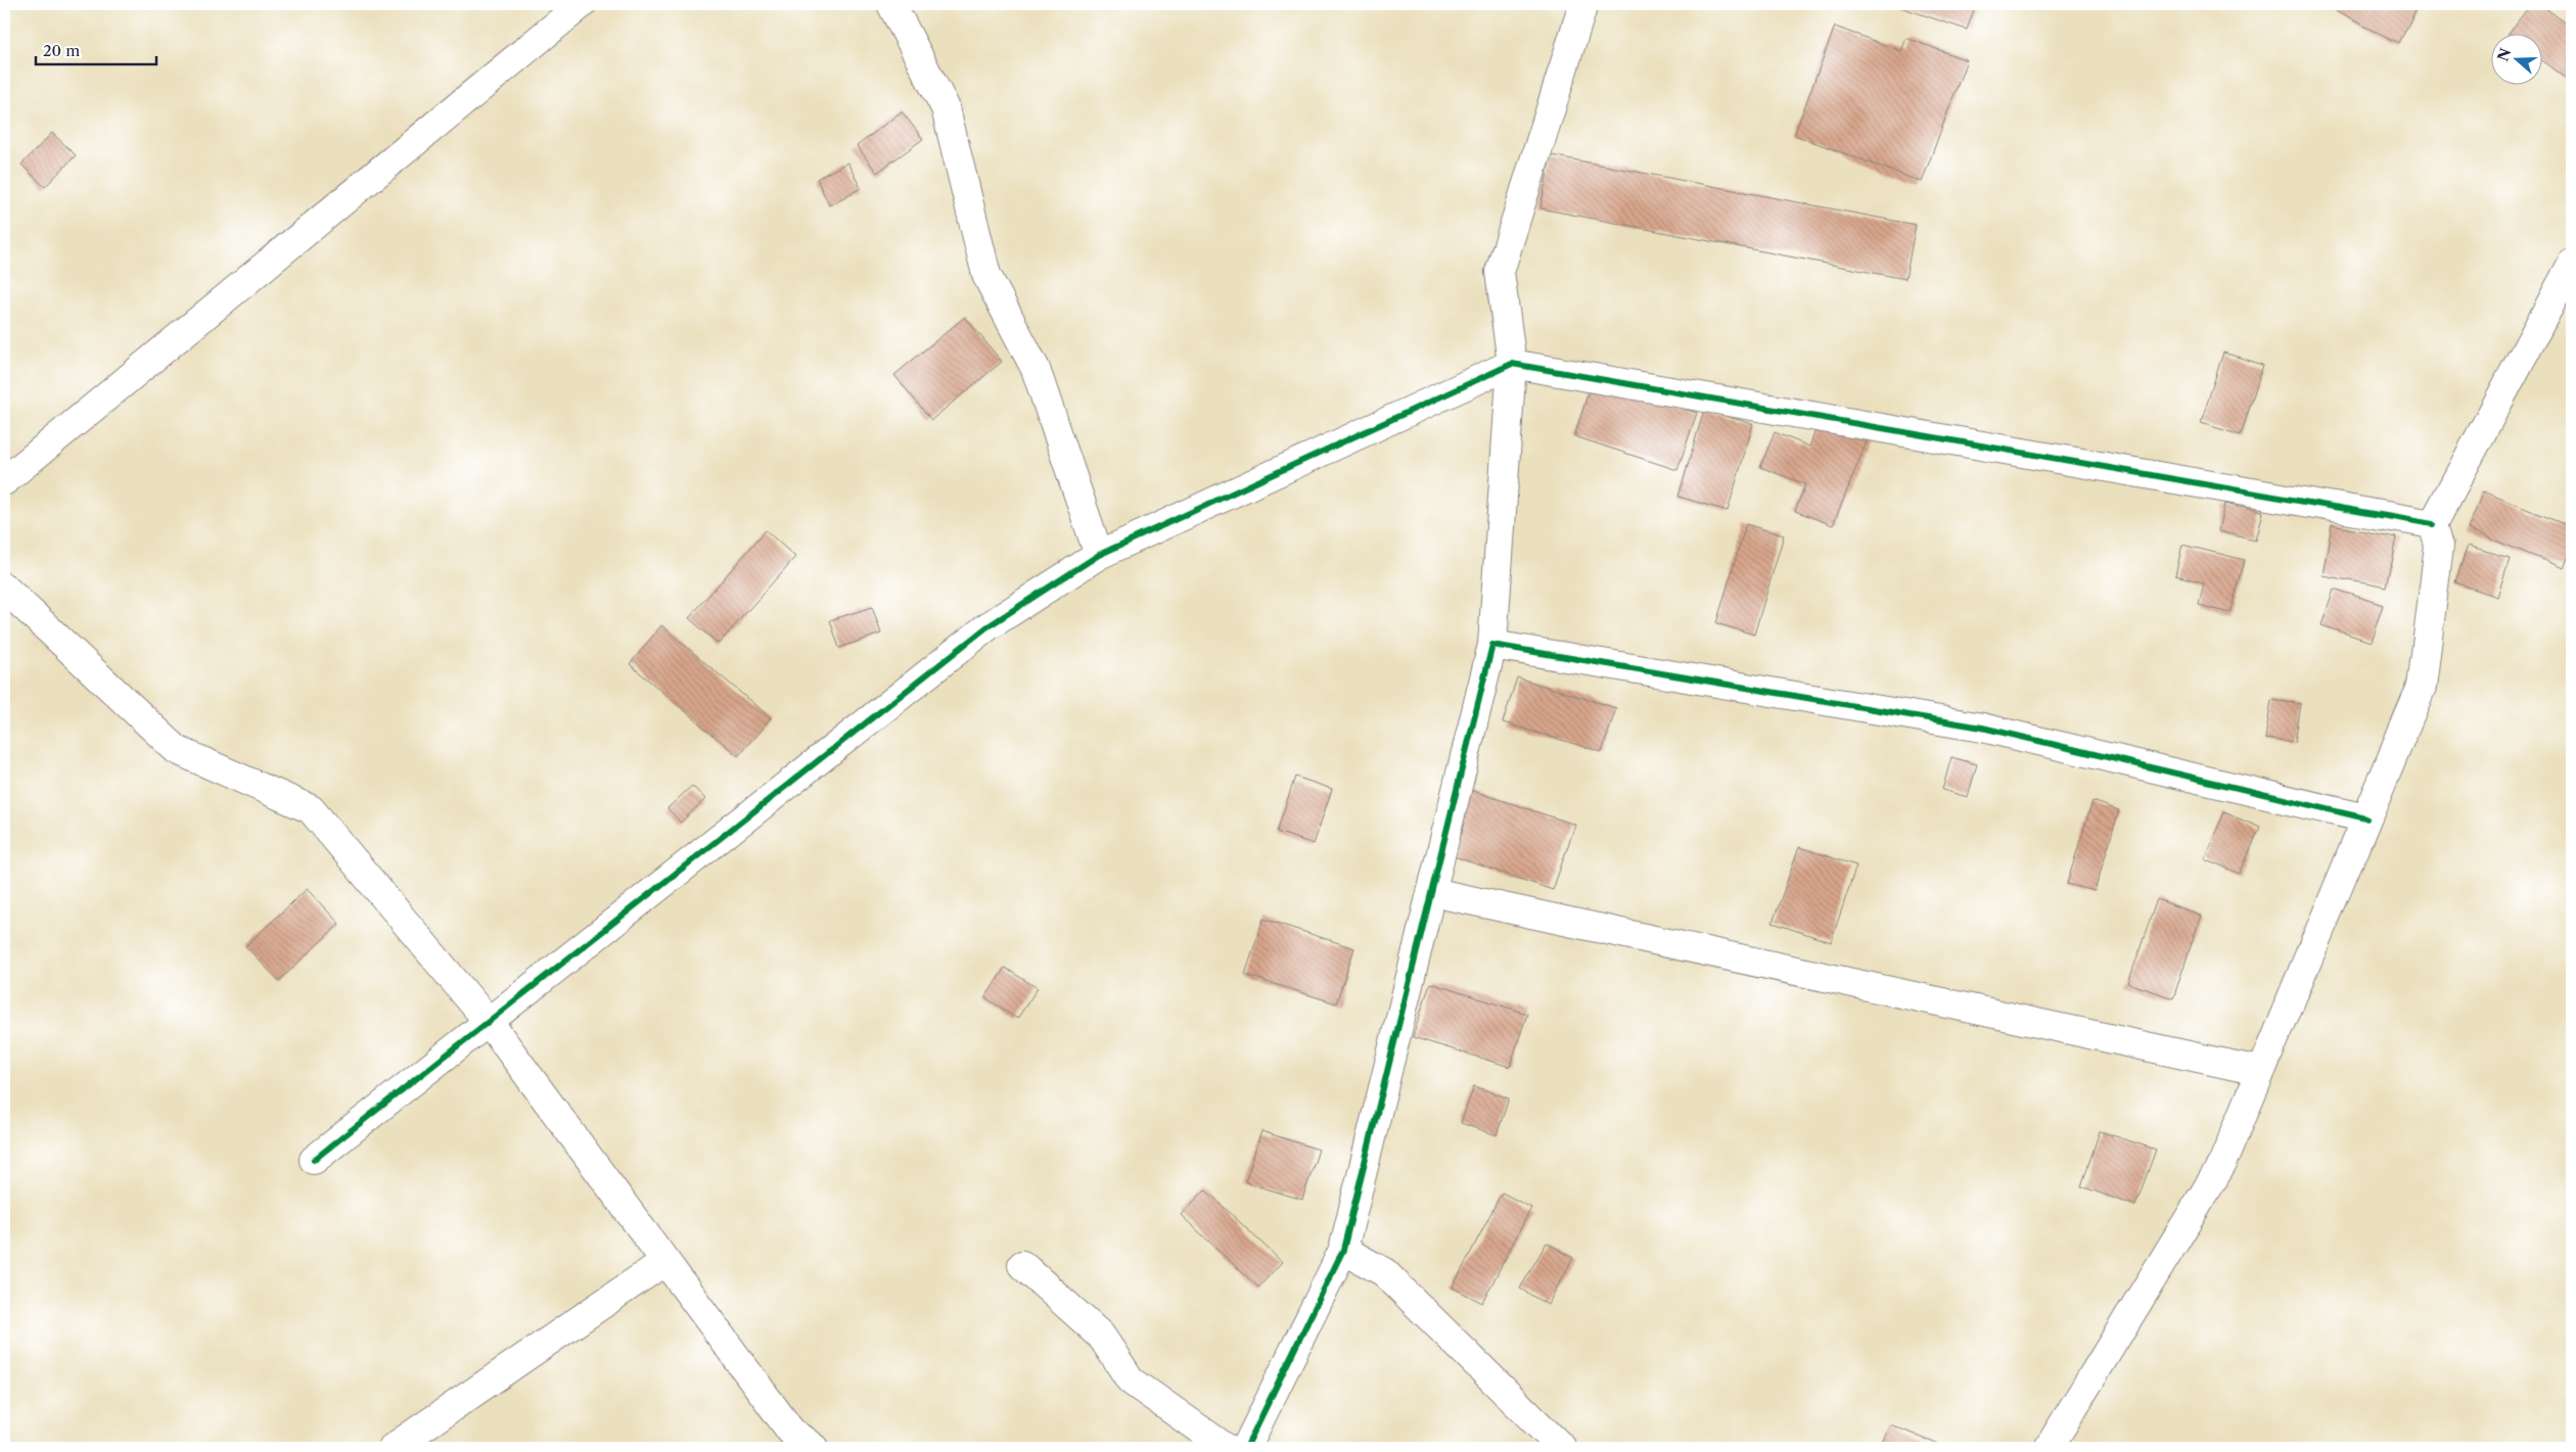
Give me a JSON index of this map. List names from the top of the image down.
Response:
{
  "scale_bar": "20 m",
  "north": "left"
}
